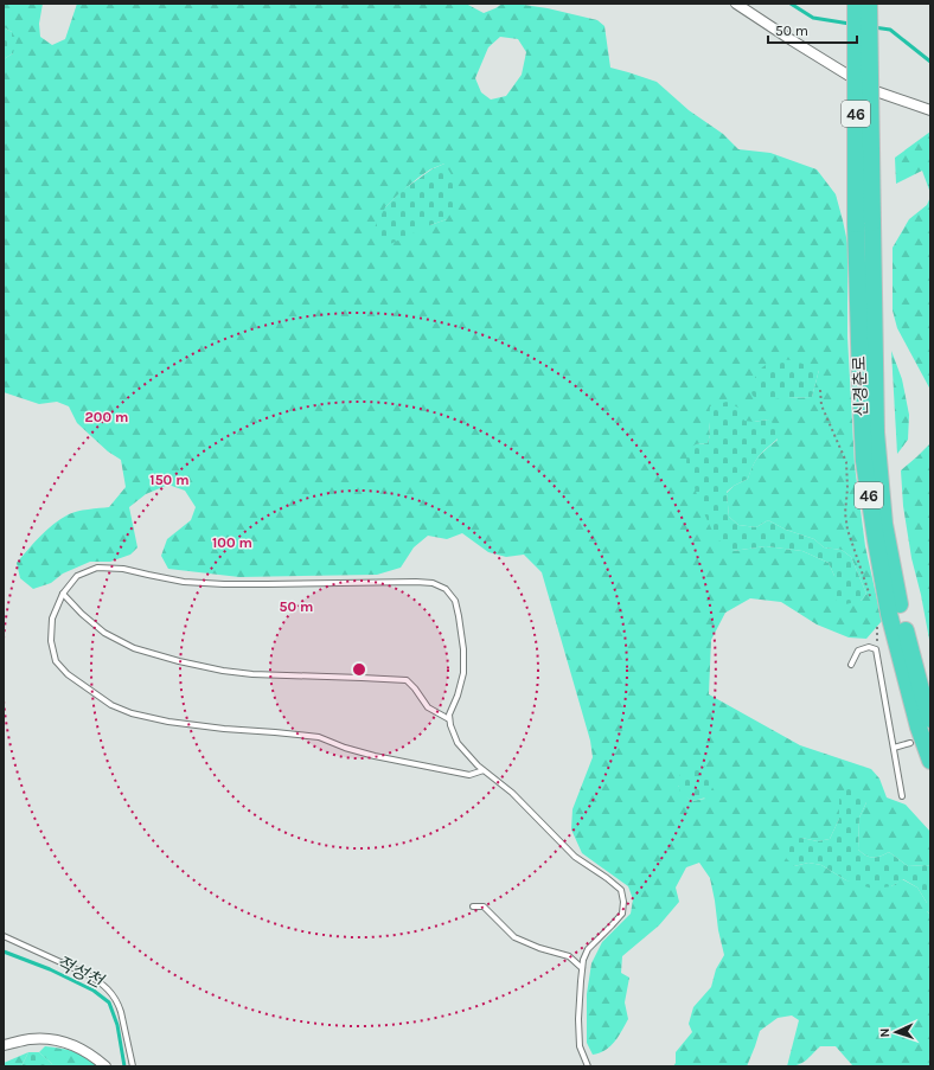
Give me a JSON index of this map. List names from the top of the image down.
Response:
{
  "streets": {
    "highway": ["46", "신경춘로"]
  },
  "water": ["적성천"],
  "scale_bar": "50 m",
  "north": "left",
  "rings": [
    "200 m",
    "150 m",
    "100 m",
    "50 m"
  ]
}
